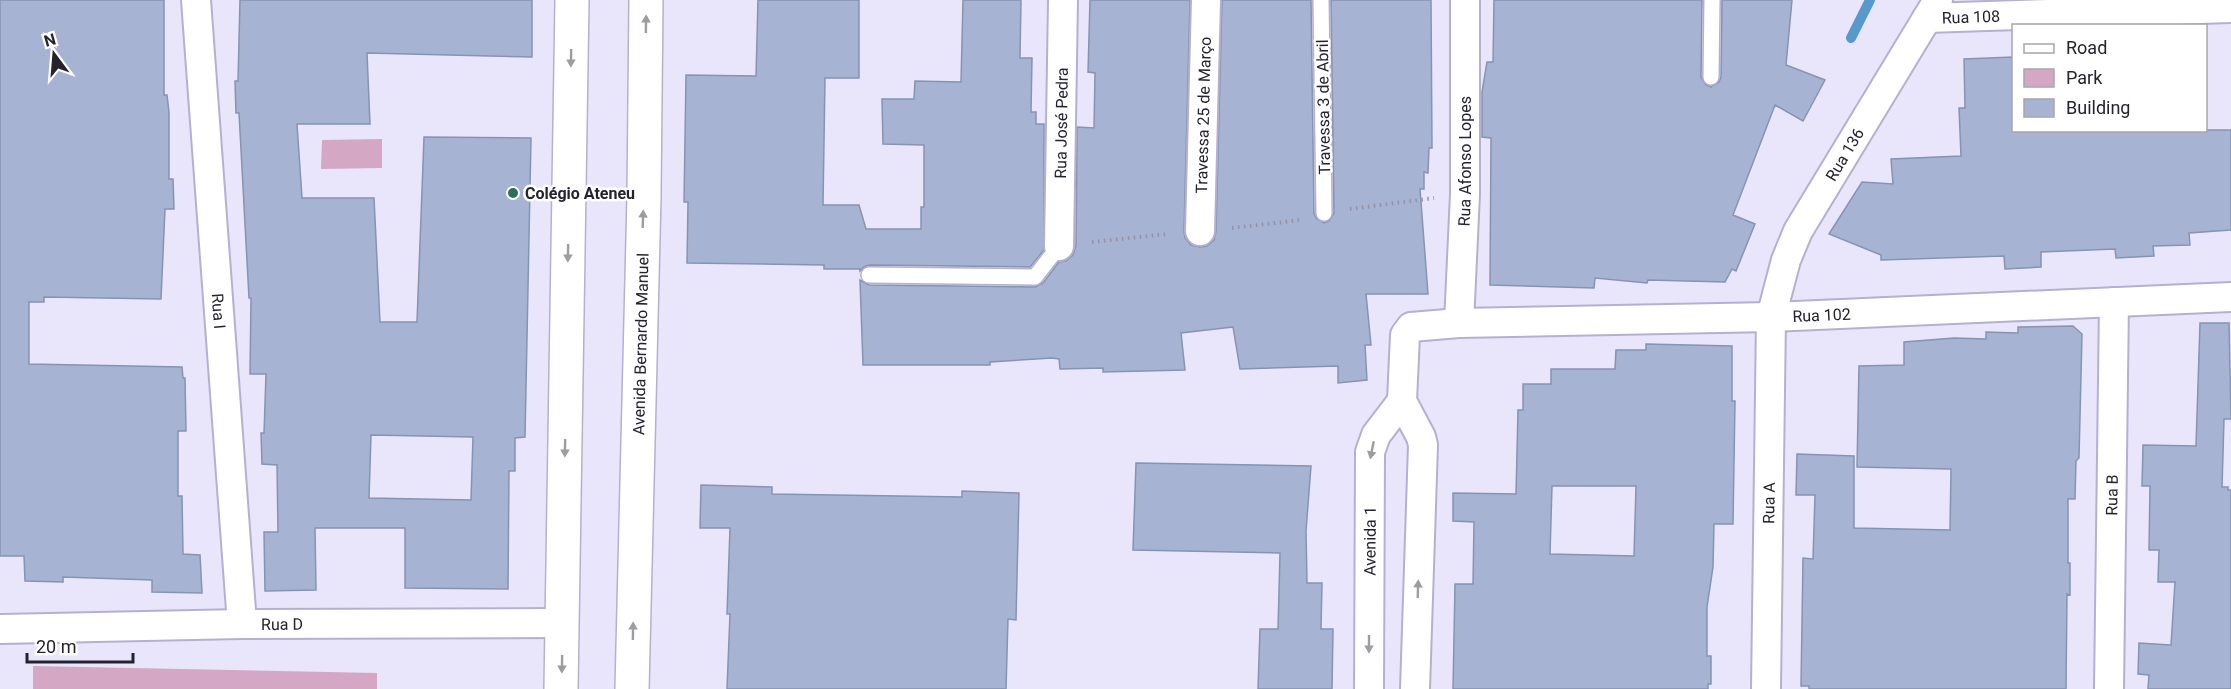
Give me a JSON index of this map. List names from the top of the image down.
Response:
{
  "streets": {
    "main road": ["Avenida Bernardo Manuel"],
    "street": [
      "Rua 108",
      "Travessa 25 de Março",
      "Rua José Pedra",
      "Rua 136",
      "Rua Afonso Lopes",
      "Rua I",
      "Rua 102",
      "Rua B",
      "Rua A",
      "Avenida 1",
      "Rua D"
    ],
    "lane": ["Travessa 3 de Abril"]
  },
  "crossings": [
    ["Rua 108", "Rua 136"],
    ["Rua 136", "Rua 102"],
    ["Rua 136", "Rua A"],
    ["Rua Afonso Lopes", "Rua 102"],
    ["Rua I", "Rua D"],
    ["Rua 102", "Rua B"],
    ["Rua 102", "Rua A"],
    ["Rua 102", "Avenida 1"]
  ],
  "places": ["Colégio Ateneu"],
  "legend": ["Road", "Park", "Building"],
  "scale_bar": "20 m",
  "north": "top"
}
